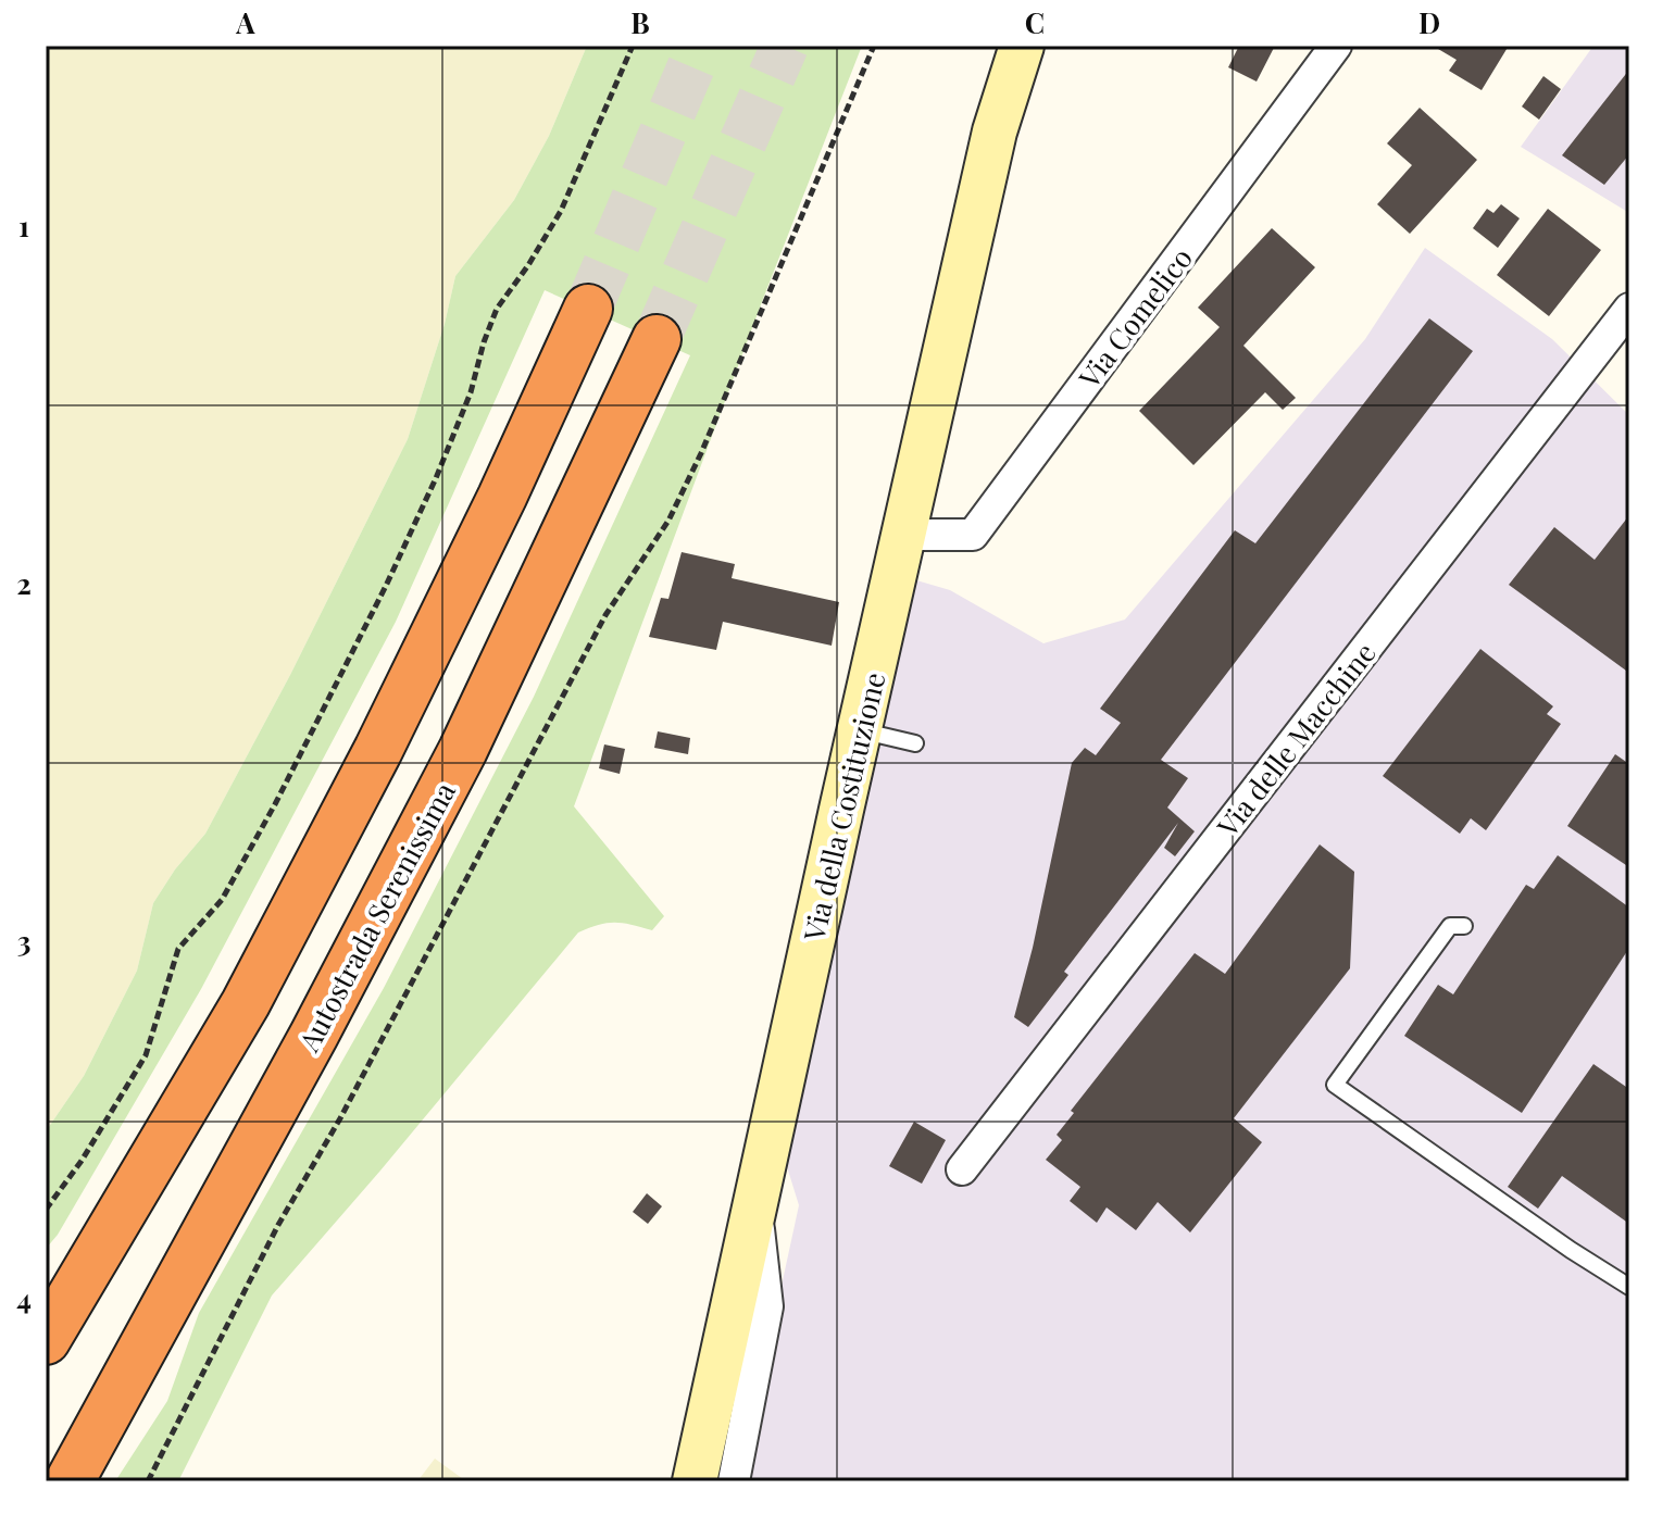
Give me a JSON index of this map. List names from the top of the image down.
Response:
{
  "streets": {
    "highway": ["Autostrada Serenissima"],
    "main road": ["Via della Costituzione"],
    "street": ["Via Comelico", "Via delle Macchine"]
  },
  "crossings": [
    ["Via Comelico", "Via della Costituzione"]
  ],
  "grid": {
    "columns": [
      "A",
      "B",
      "C",
      "D"
    ],
    "rows": [
      "1",
      "2",
      "3",
      "4"
    ]
  }
}
